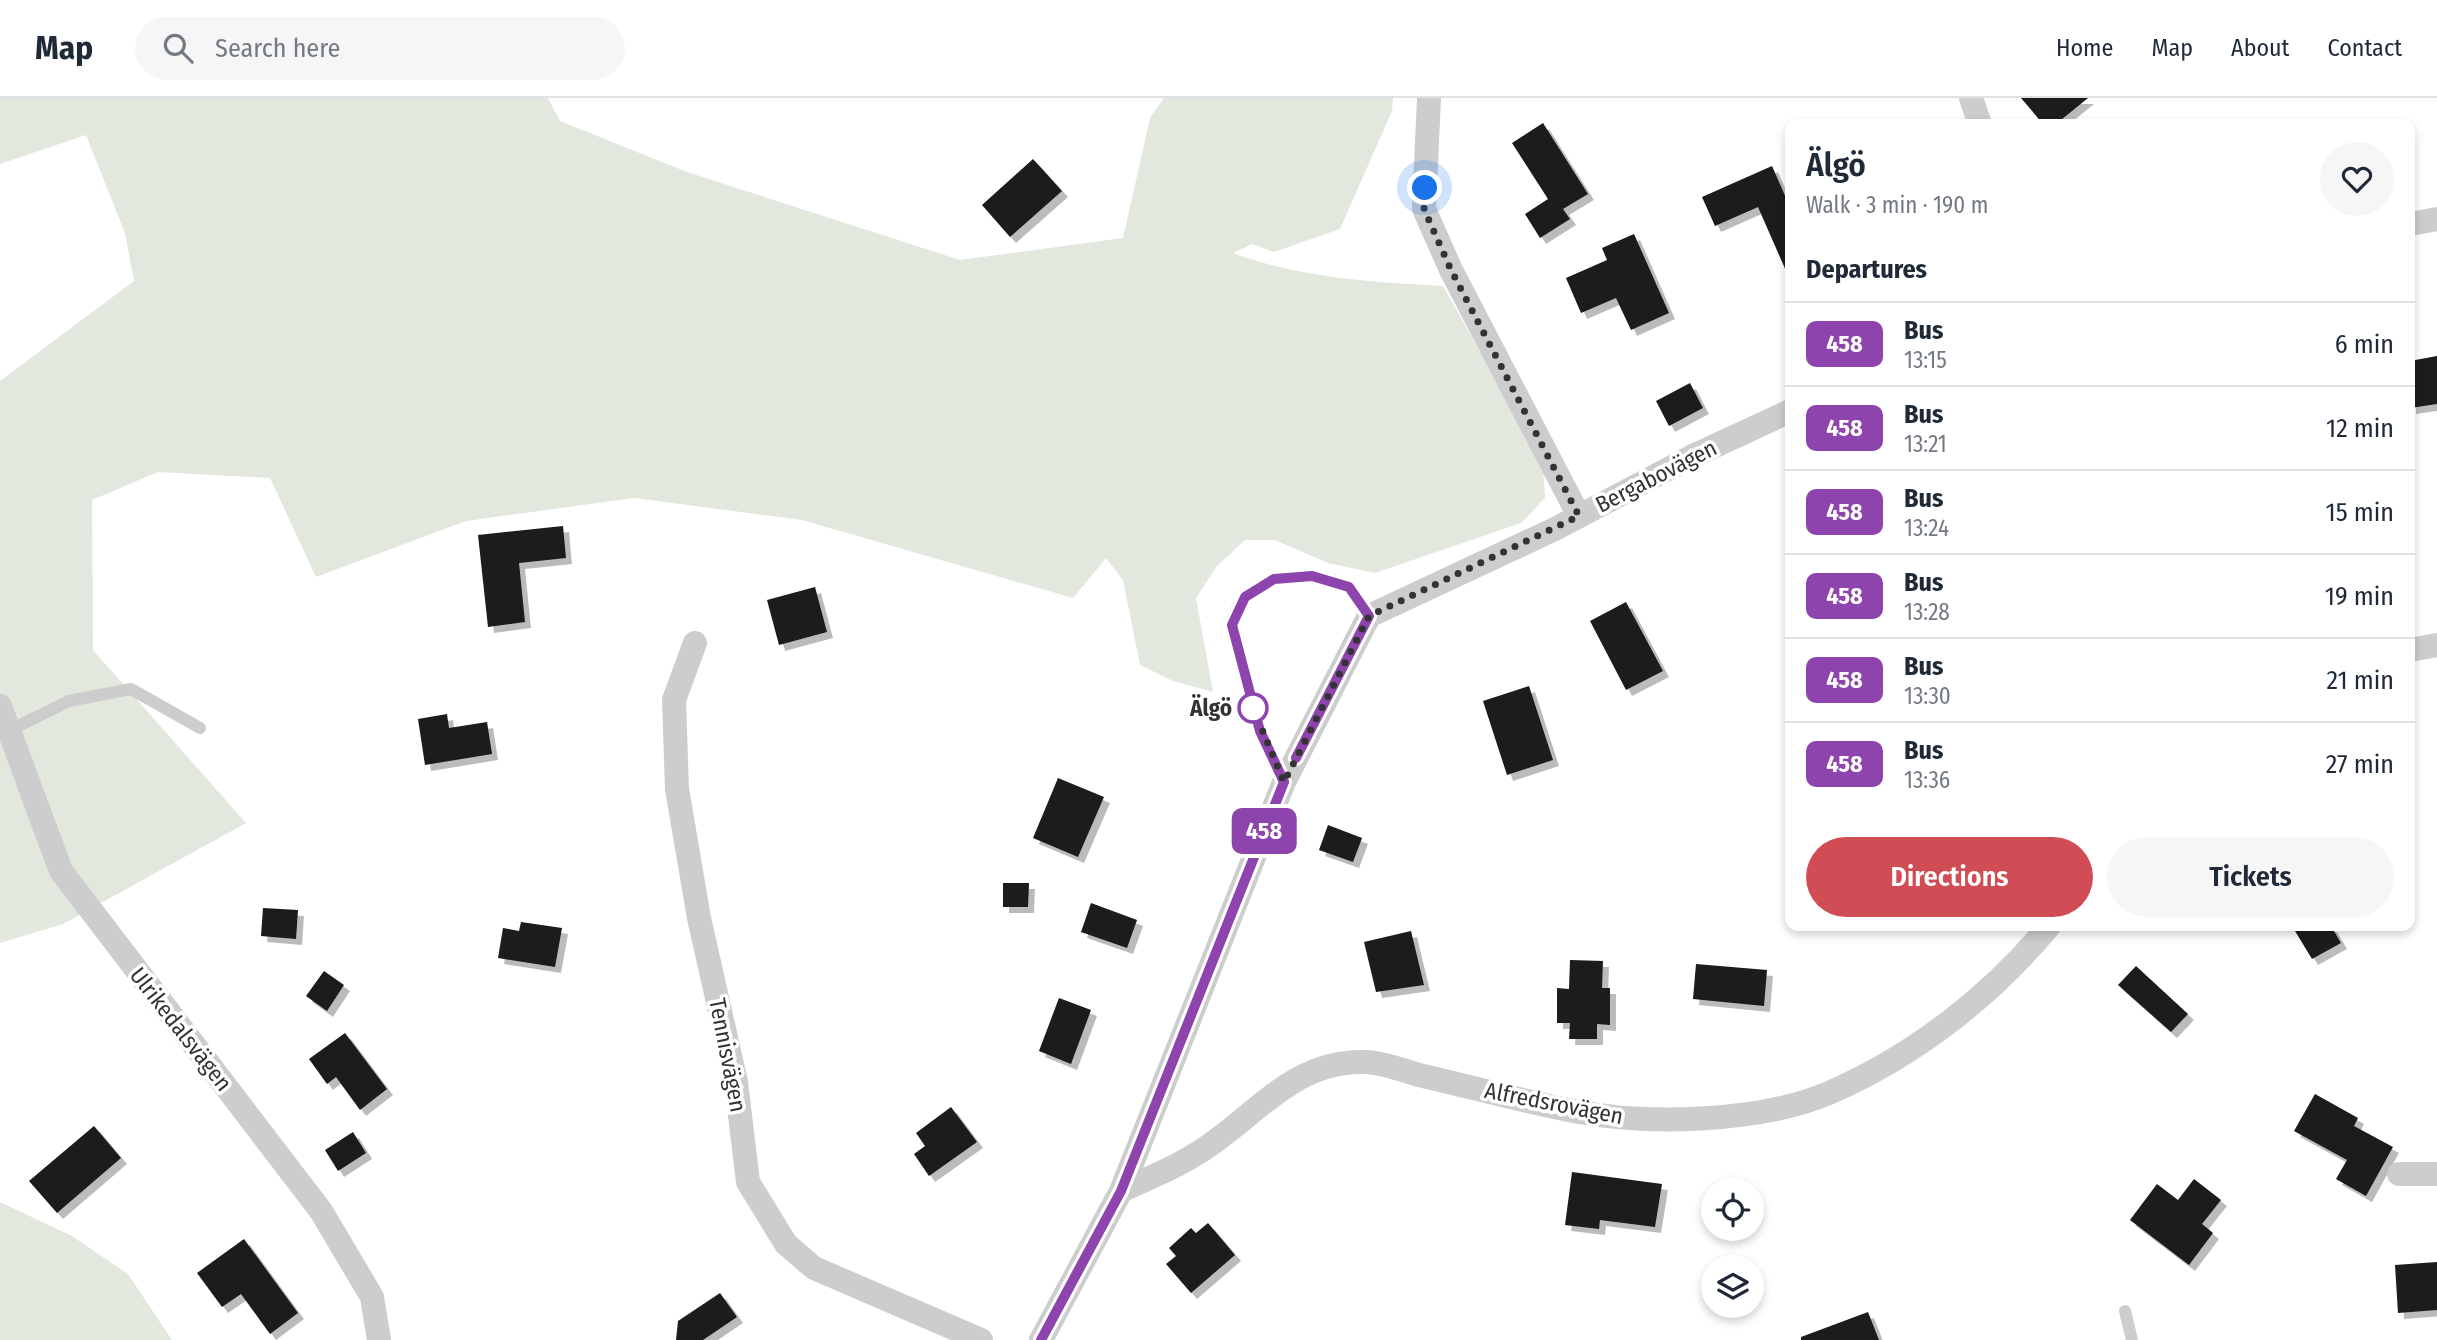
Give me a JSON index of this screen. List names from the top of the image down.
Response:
{
  "streets": {
    "street": [
      "Bergabovägen",
      "Ulrikedalsvägen",
      "Tennisvägen",
      "Alfredsrovägen"
    ]
  },
  "places": ["Älgö"],
  "lines": ["bus line 458"],
  "page": {
    "header": "Map",
    "search": "Search here",
    "nav": [
      "Home",
      "Map",
      "About",
      "Contact"
    ],
    "on_map": "458",
    "heading": [
      ["Älgö", "Walk · 3 min · 190 m"],
      "Departures"
    ],
    "list": [
      {
        "mark": "458",
        "name": "Bus",
        "note": "13:15",
        "value": "6 min"
      },
      {
        "mark": "458",
        "name": "Bus",
        "note": "13:21",
        "value": "12 min"
      },
      {
        "mark": "458",
        "name": "Bus",
        "note": "13:24",
        "value": "15 min"
      },
      {
        "mark": "458",
        "name": "Bus",
        "note": "13:28",
        "value": "19 min"
      },
      {
        "mark": "458",
        "name": "Bus",
        "note": "13:30",
        "value": "21 min"
      },
      {
        "mark": "458",
        "name": "Bus",
        "note": "13:36",
        "value": "27 min"
      }
    ],
    "buttons": ["Directions", "Tickets"]
  }
}
